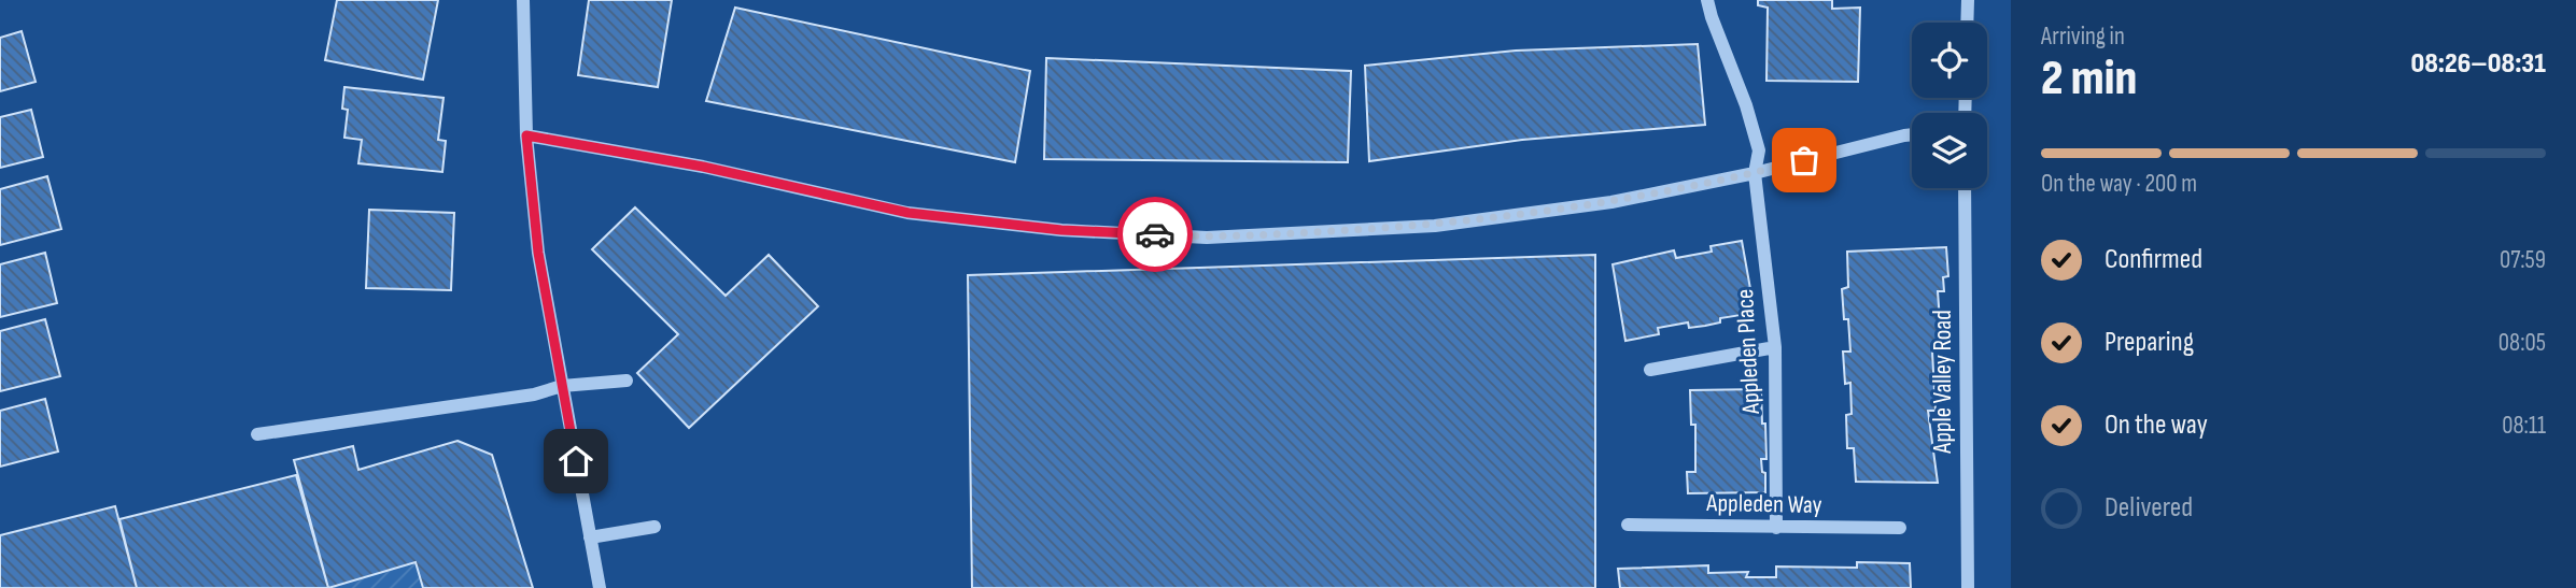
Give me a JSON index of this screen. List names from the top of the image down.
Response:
{
  "streets": {
    "street": ["Appleden Place", "Apple Valley Road", "Appleden Way"]
  },
  "crossings": [
    ["Appleden Place", "Appleden Way"]
  ],
  "page": {
    "heading": ["2 min", "Arriving in", "08:26–08:31"],
    "bar": "On the way · 200 m",
    "list": [
      ["Confirmed", "07:59"],
      ["Preparing", "08:05"],
      ["On the way", "08:11"],
      "Delivered"
    ]
  }
}
